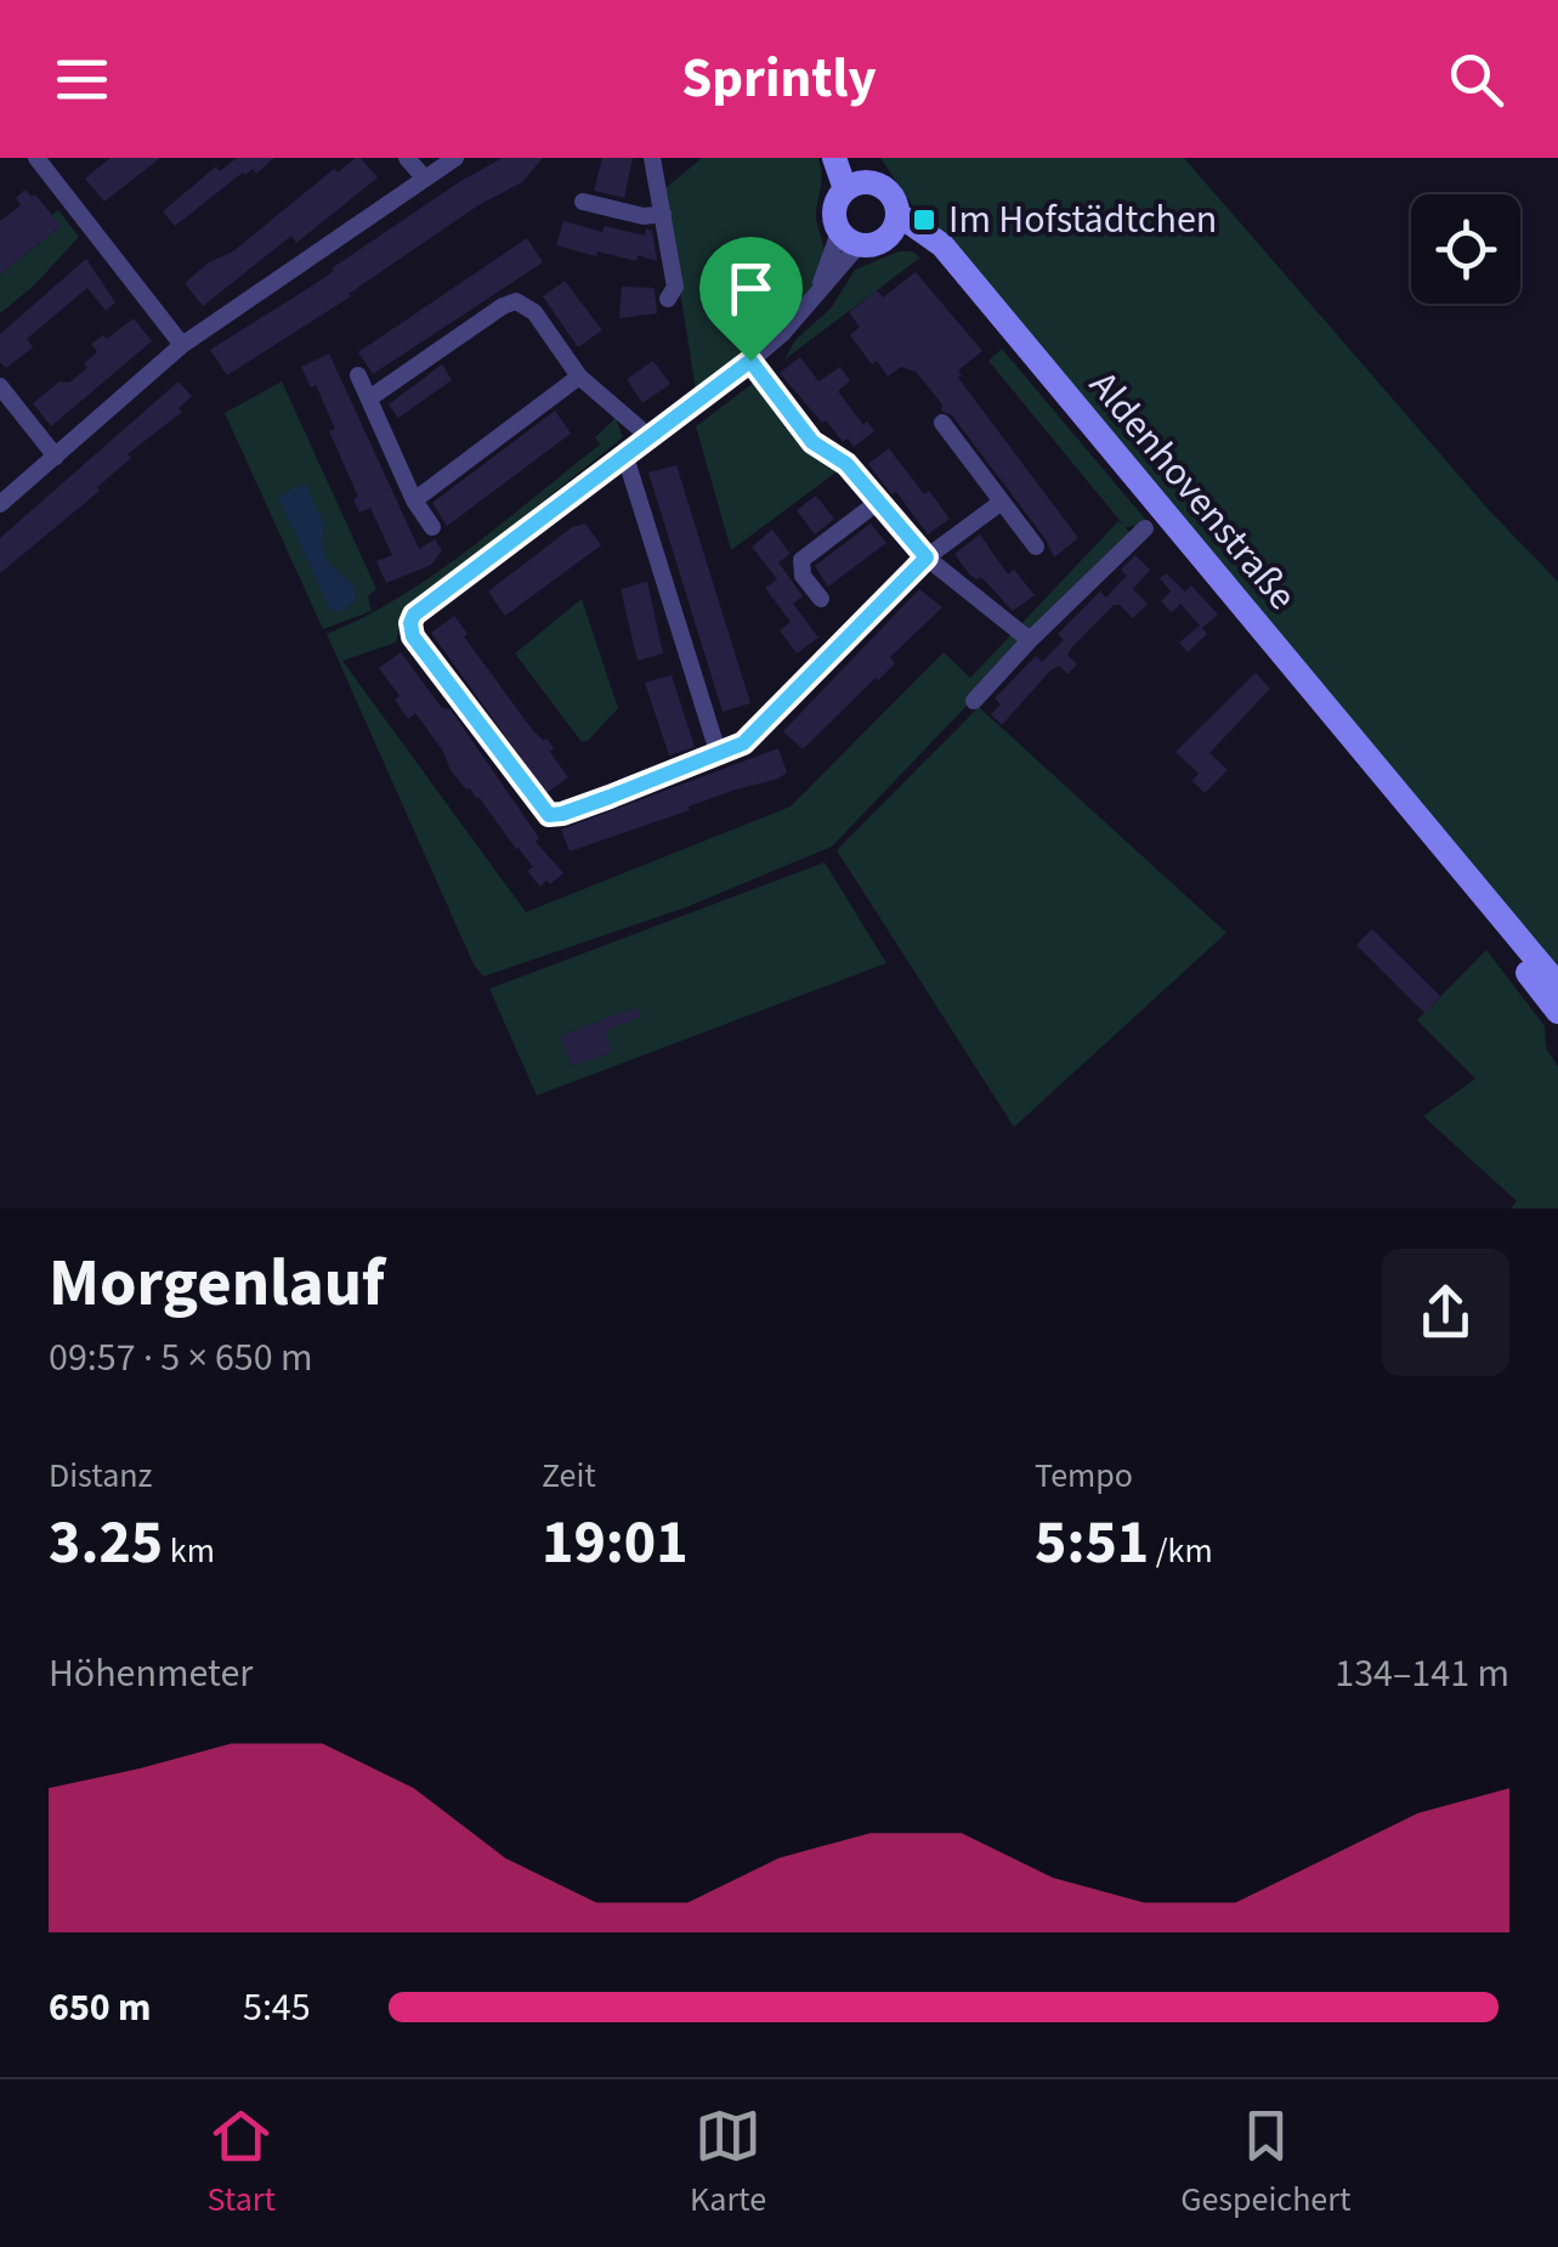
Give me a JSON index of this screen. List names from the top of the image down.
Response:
{
  "streets": {
    "street": ["Aldenhovenstraße"]
  },
  "places": {
    "transit": ["Im Hofstädtchen"]
  },
  "page": {
    "header": "Sprintly",
    "heading": ["Morgenlauf", "09:57 · 5 × 650 m"],
    "stats": [
      ["Distanz", "3.25 km"],
      ["Zeit", "19:01"],
      ["Tempo", "5:51 /km"]
    ],
    "chart": ["Höhenmeter", "134–141 m"],
    "list": [
      {
        "name": "650 m",
        "note": "5:45"
      }
    ],
    "tabs": ["Start", "Karte", "Gespeichert"]
  }
}
